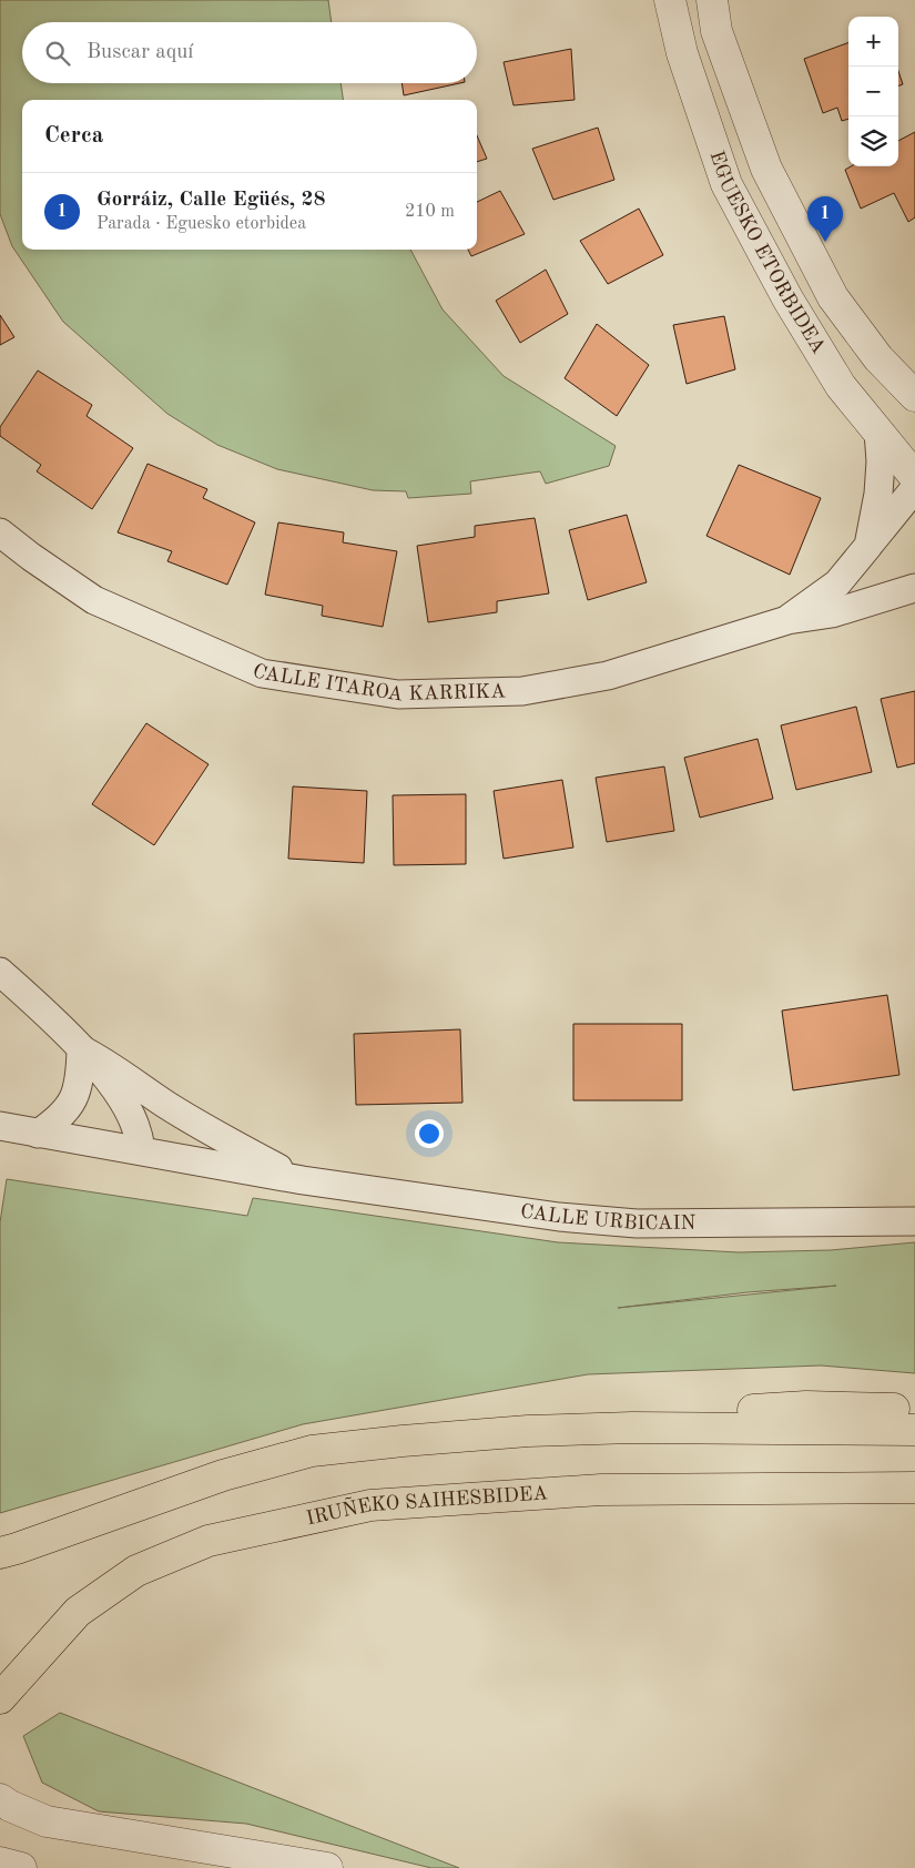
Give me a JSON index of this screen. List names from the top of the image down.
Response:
{
  "streets": {
    "highway": ["IRUÑEKO SAIHESBIDEA"],
    "street": ["EGUESKO ETORBIDEA", "CALLE ITAROA KARRIKA", "CALLE URBICAIN"]
  },
  "crossings": [
    ["EGUESKO ETORBIDEA", "CALLE ITAROA KARRIKA"]
  ],
  "page": {
    "map_buttons": ["+", "−"],
    "search": "Buscar aquí",
    "heading": "Cerca",
    "list": [
      {
        "mark": "1",
        "name": "Gorráiz, Calle Egüés, 28",
        "note": "Parada · Eguesko etorbidea",
        "value": "210 m"
      }
    ],
    "pins": "1"
  }
}
